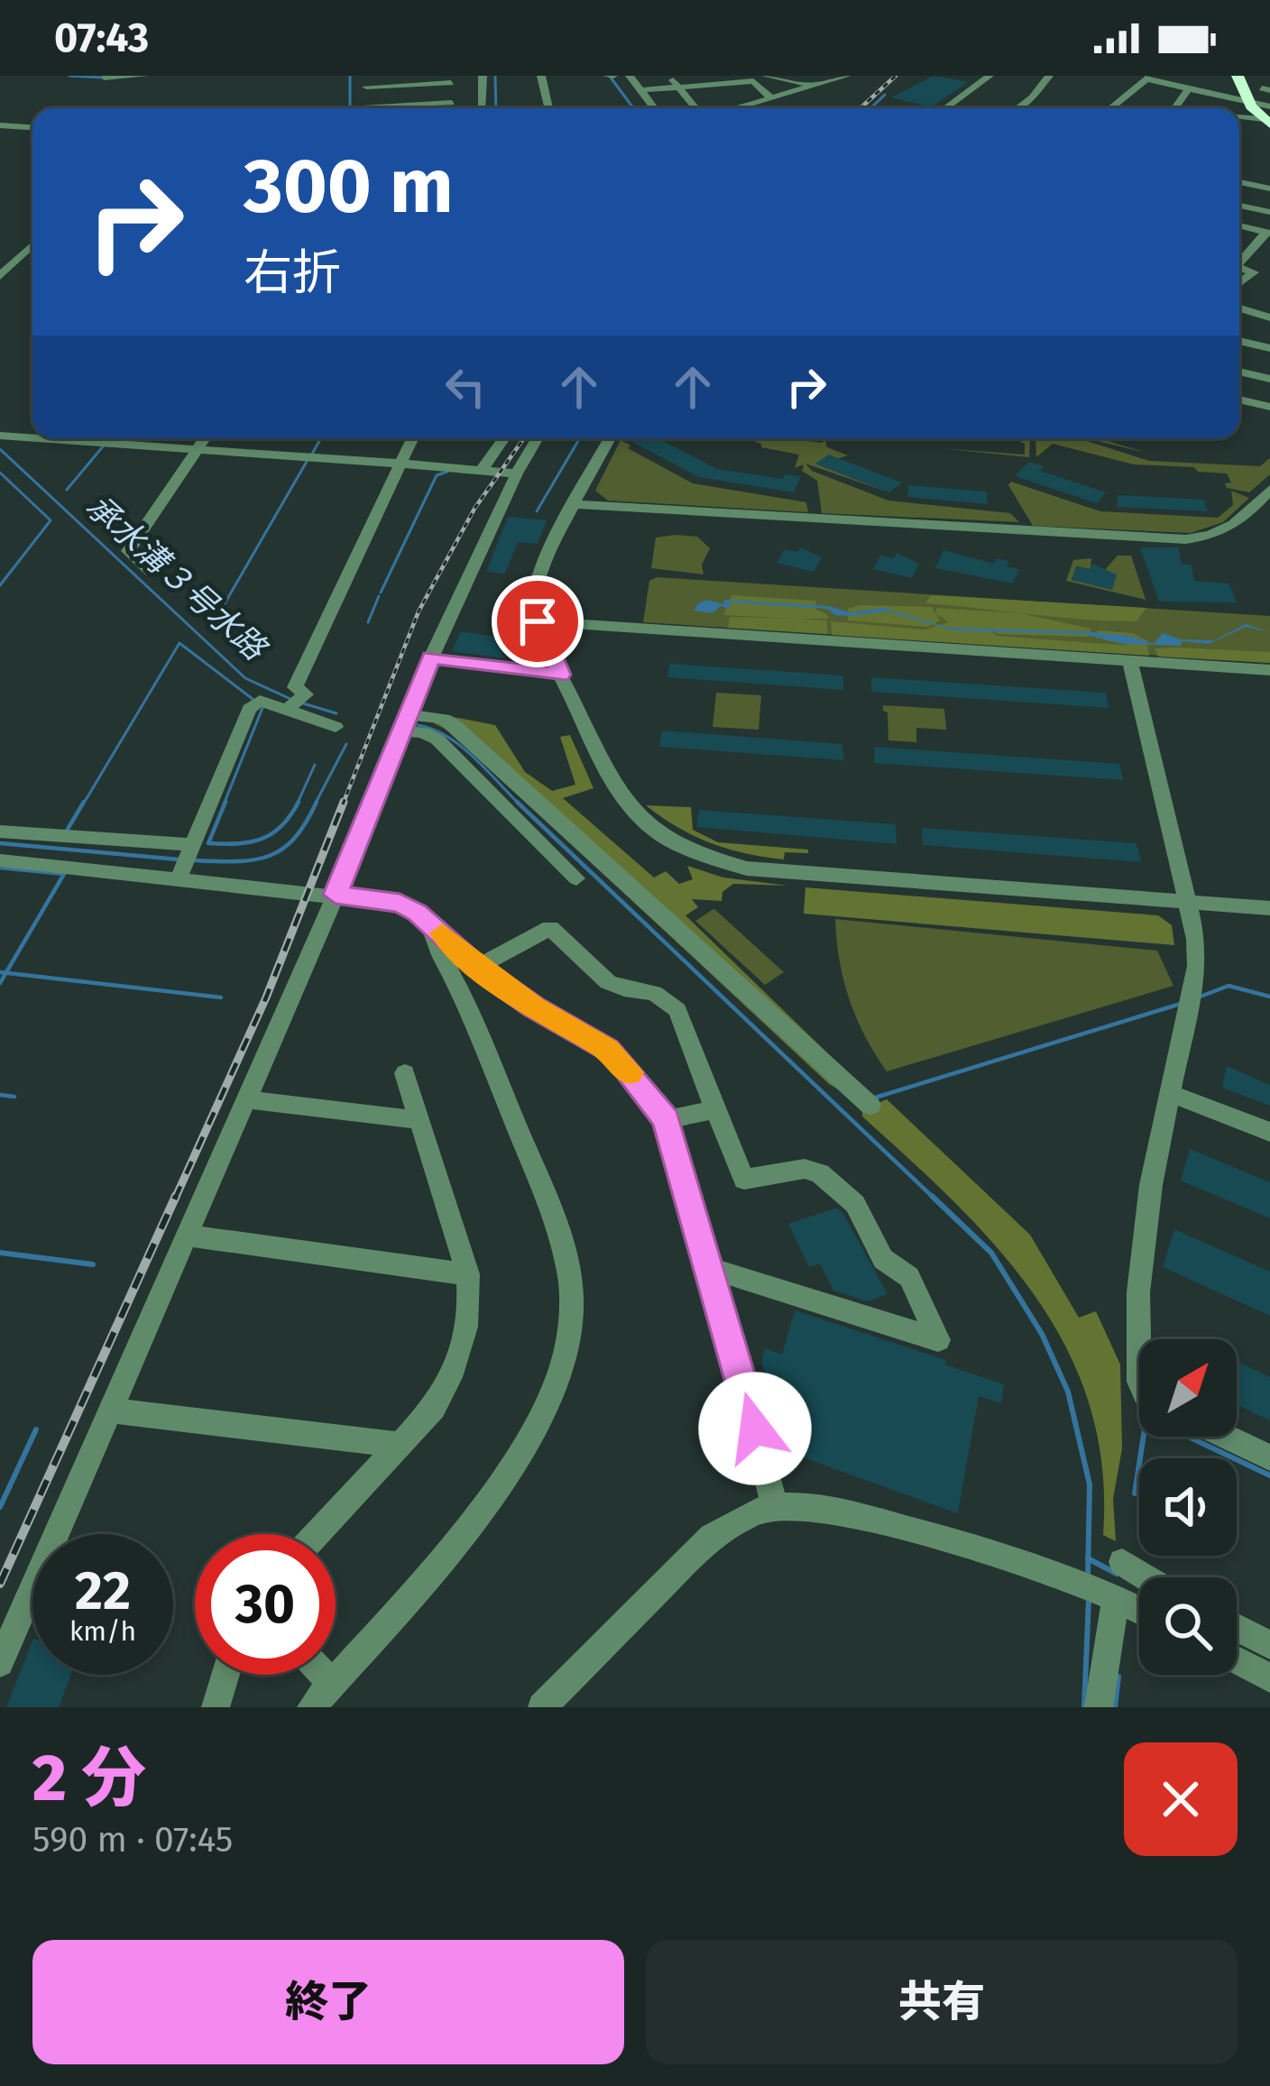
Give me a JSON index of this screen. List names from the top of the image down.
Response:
{
  "water": ["承水溝３号水路"],
  "north": "top right",
  "page": {
    "status": "07:43",
    "turn": ["300 m", "右折"],
    "speed": "22 km/h",
    "limit": "30",
    "heading": ["2 分", "590 m · 07:45"],
    "buttons": ["終了", "共有"]
  }
}
